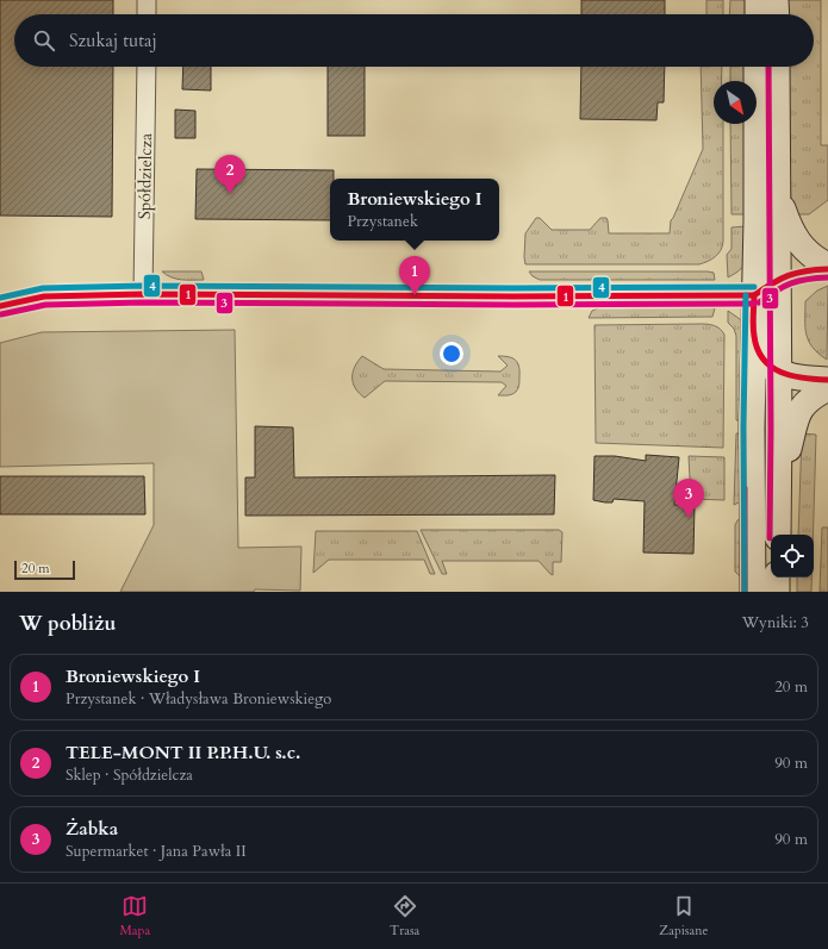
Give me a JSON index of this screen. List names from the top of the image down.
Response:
{
  "streets": {
    "street": ["Spółdzielcza"]
  },
  "lines": ["transit line 3", "transit line 1", "transit line 4"],
  "scale_bar": "20 m",
  "north": "bottom right",
  "page": {
    "search": "Szukaj tutaj",
    "pins": ["2", "1", "3"],
    "popup": ["Broniewskiego I", "Przystanek"],
    "scale": "20 m",
    "heading": ["W pobliżu", "Wyniki: 3"],
    "list": [
      {
        "mark": "1",
        "name": "Broniewskiego I",
        "note": "Przystanek · Władysława Broniewskiego",
        "value": "20 m"
      },
      {
        "mark": "2",
        "name": "TELE-MONT II P.P.H.U. s.c.",
        "note": "Sklep · Spółdzielcza",
        "value": "90 m"
      },
      {
        "mark": "3",
        "name": "Żabka",
        "note": "Supermarket · Jana Pawła II",
        "value": "90 m"
      }
    ],
    "nav": ["Mapa", "Trasa", "Zapisane"]
  }
}
